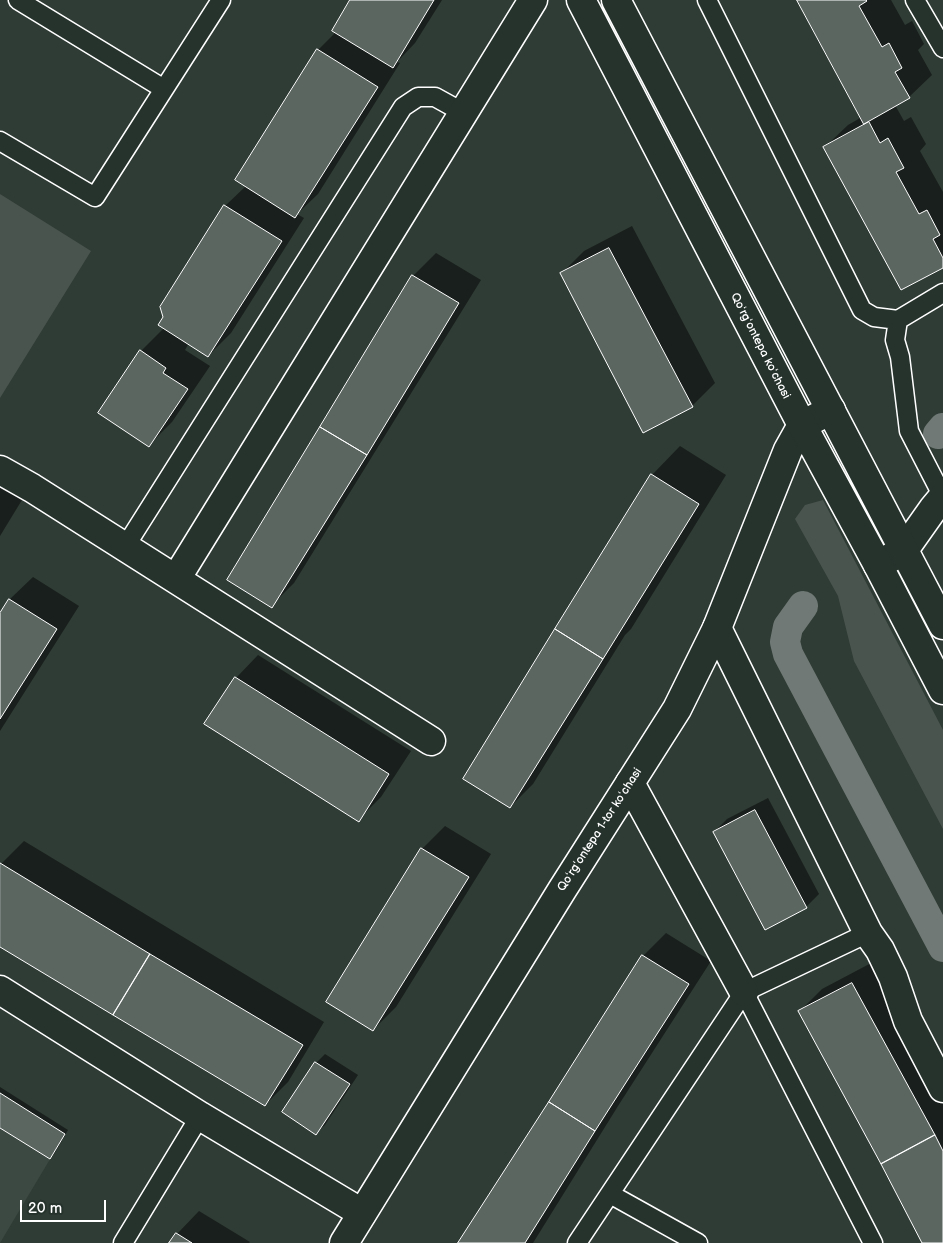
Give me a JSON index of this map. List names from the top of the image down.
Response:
{
  "streets": {
    "street": ["Qoʻrgʻontepa koʻchasi", "Qoʻrgʻontepa 1-tor koʻchasi"]
  },
  "crossings": [
    ["Qoʻrgʻontepa koʻchasi", "Qoʻrgʻontepa 1-tor koʻchasi"]
  ],
  "scale_bar": "20 m"
}
